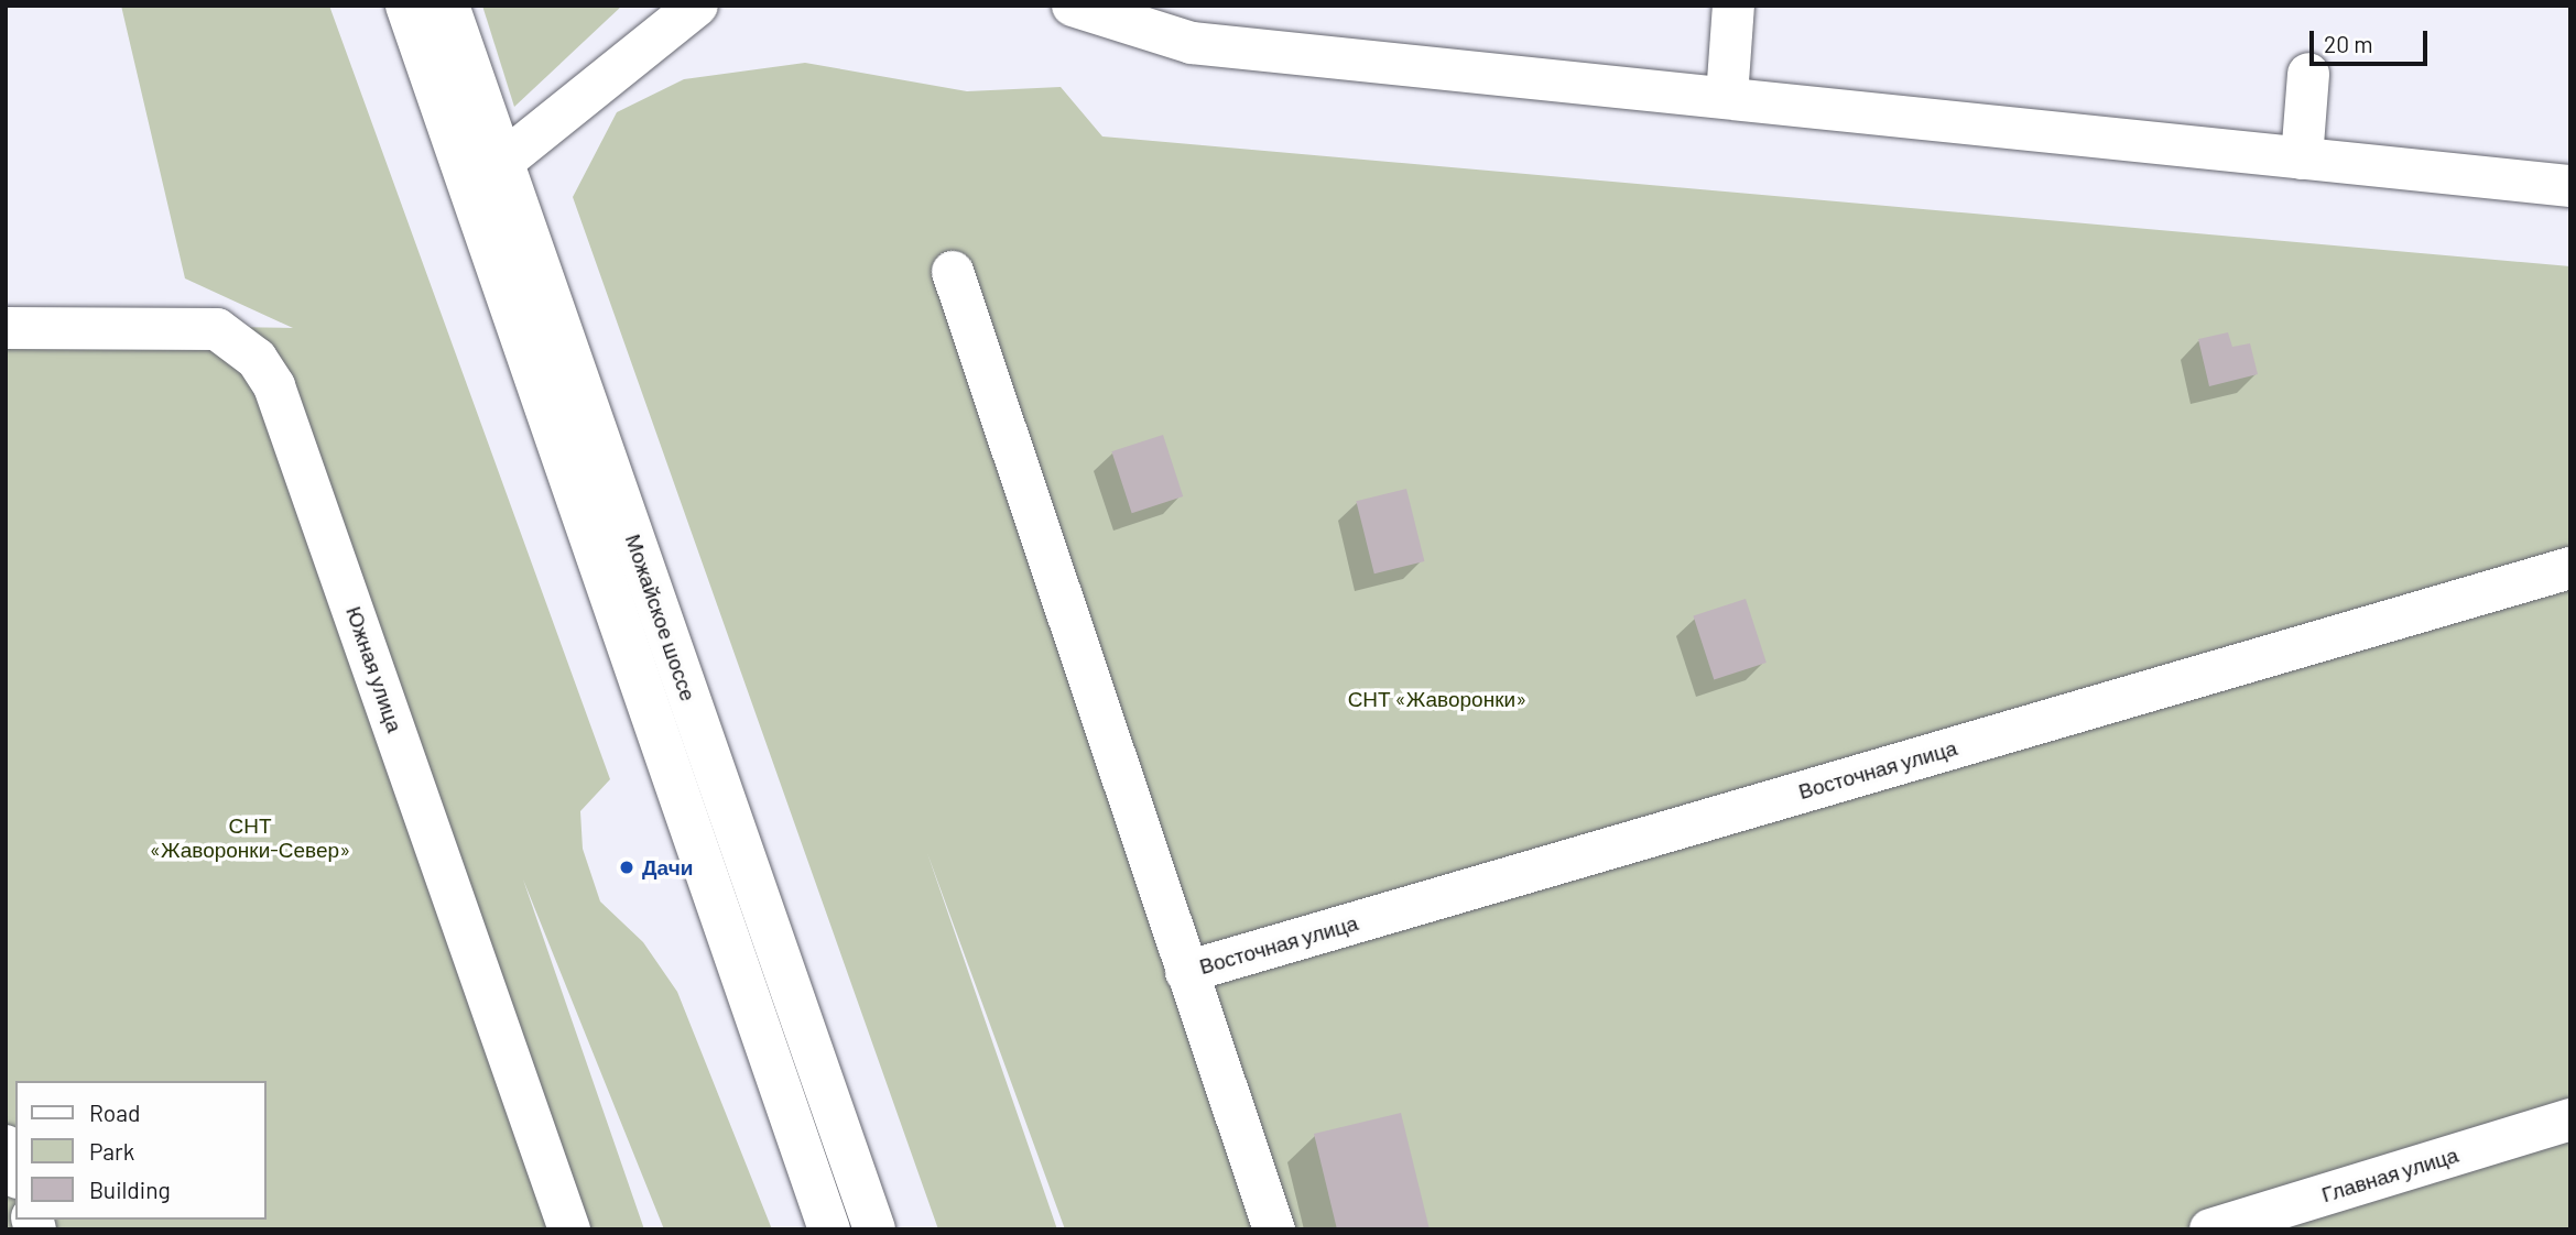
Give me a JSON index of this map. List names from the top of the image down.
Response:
{
  "streets": {
    "main road": [
      "Можайское шоссе",
      "Южная улица",
      "Восточная улица",
      "Главная улица"
    ]
  },
  "parks": ["СНТ «Жаворонки»", "СНТ «Жаворонки-Север»"],
  "places": ["Дачи"],
  "legend": ["Road", "Park", "Building"],
  "scale_bar": "20 m"
}
